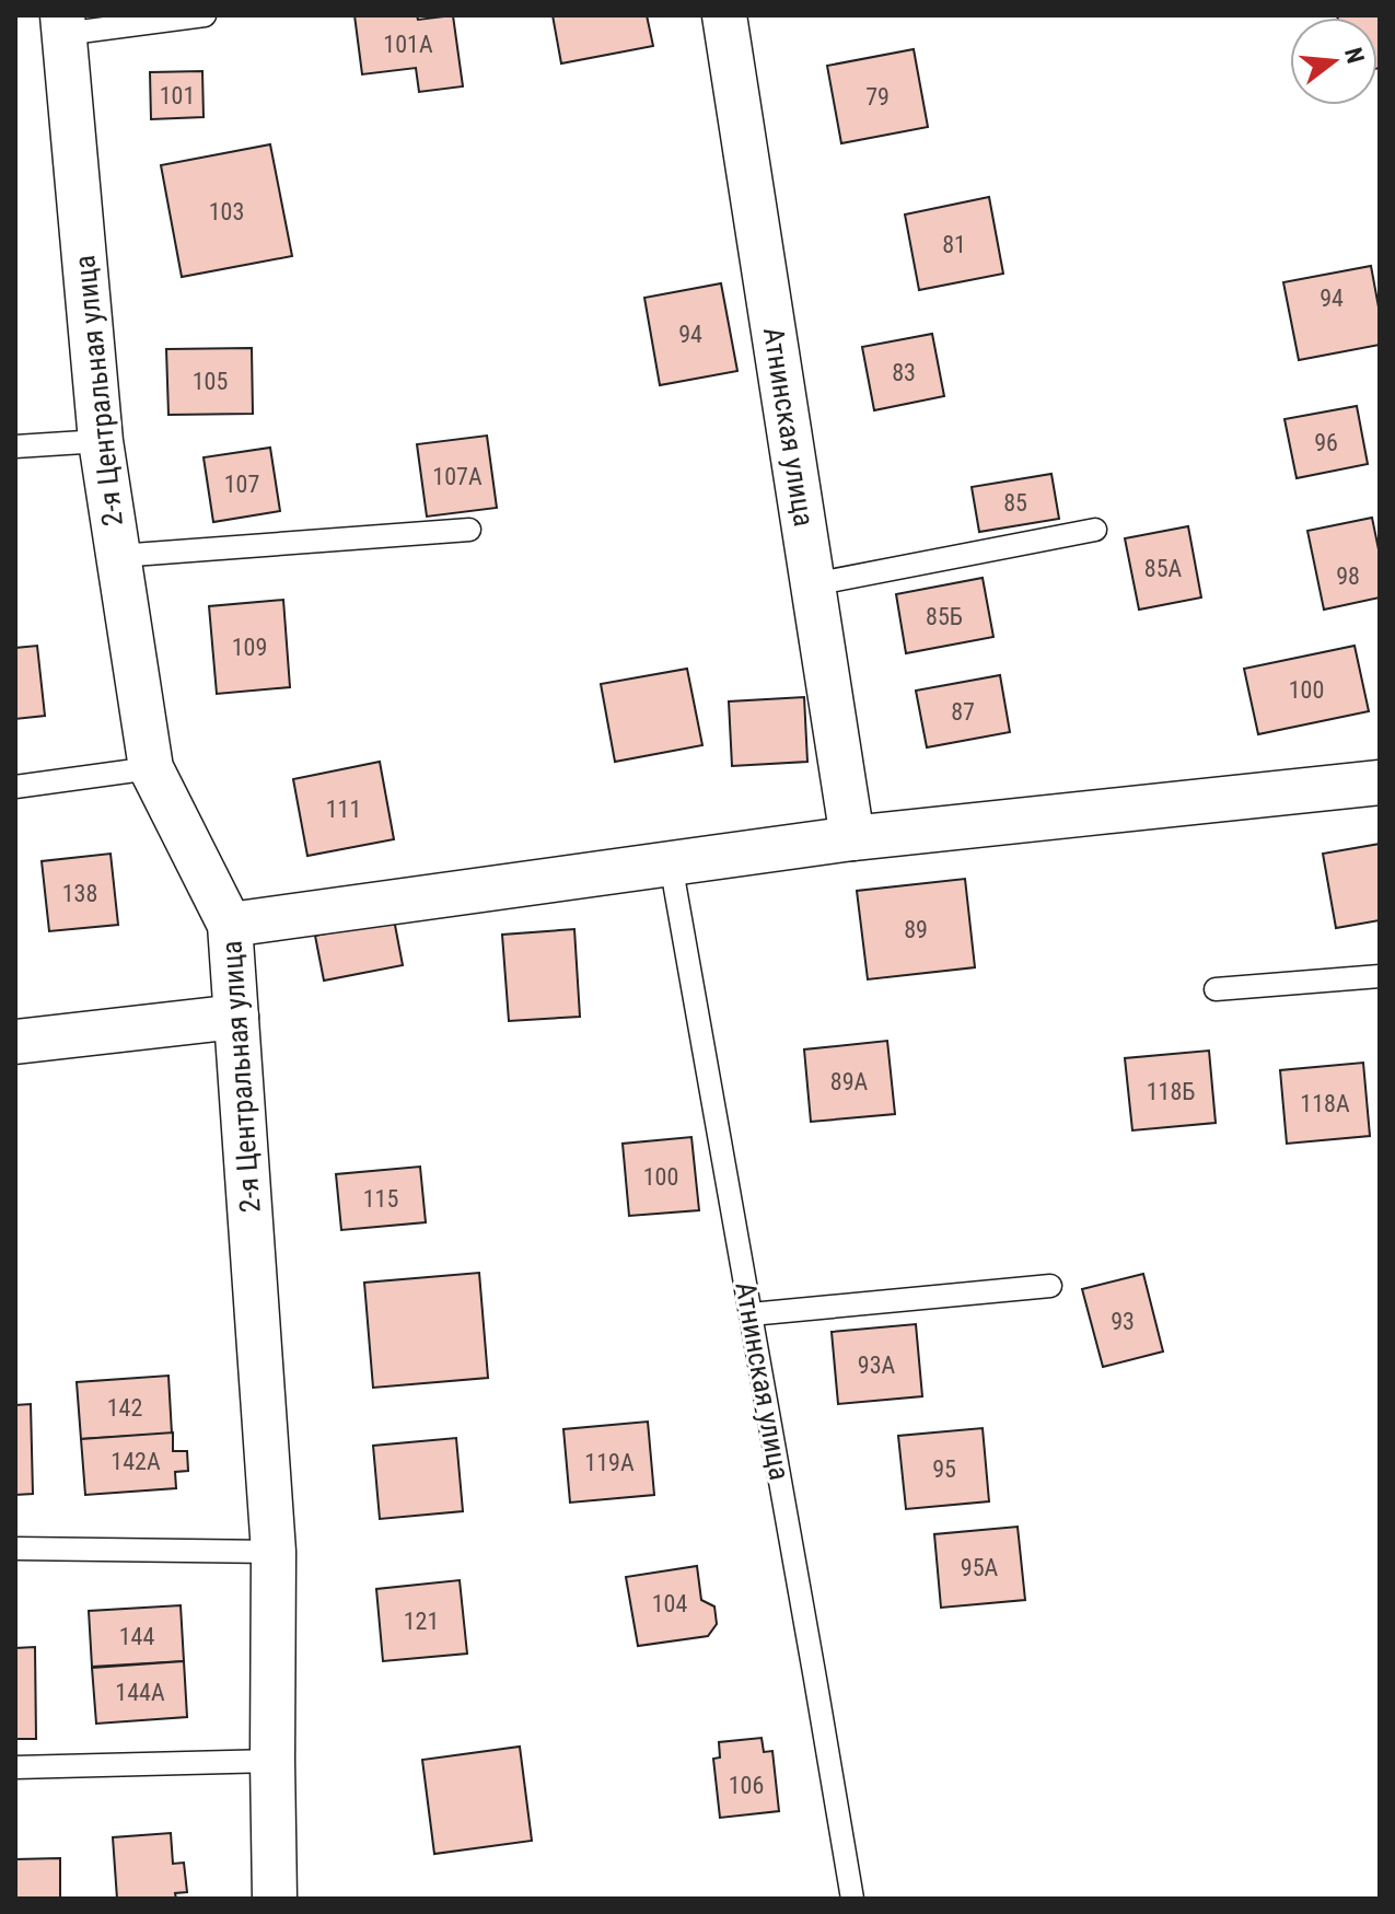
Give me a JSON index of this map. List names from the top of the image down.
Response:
{
  "streets": {
    "street": ["2-я Центральная улица", "Атнинская улица"]
  },
  "house_numbers": [
    "101А",
    "101",
    "79",
    "103",
    "81",
    "94",
    "94",
    "83",
    "105",
    "96",
    "107А",
    "107",
    "85",
    "85А",
    "98",
    "85Б",
    "109",
    "100",
    "87",
    "111",
    "138",
    "89",
    "89А",
    "118Б",
    "118А",
    "100",
    "115",
    "93",
    "93А",
    "142",
    "142А",
    "119А",
    "95",
    "95А",
    "104",
    "121",
    "144",
    "144А",
    "106"
  ],
  "north": "right"
}
